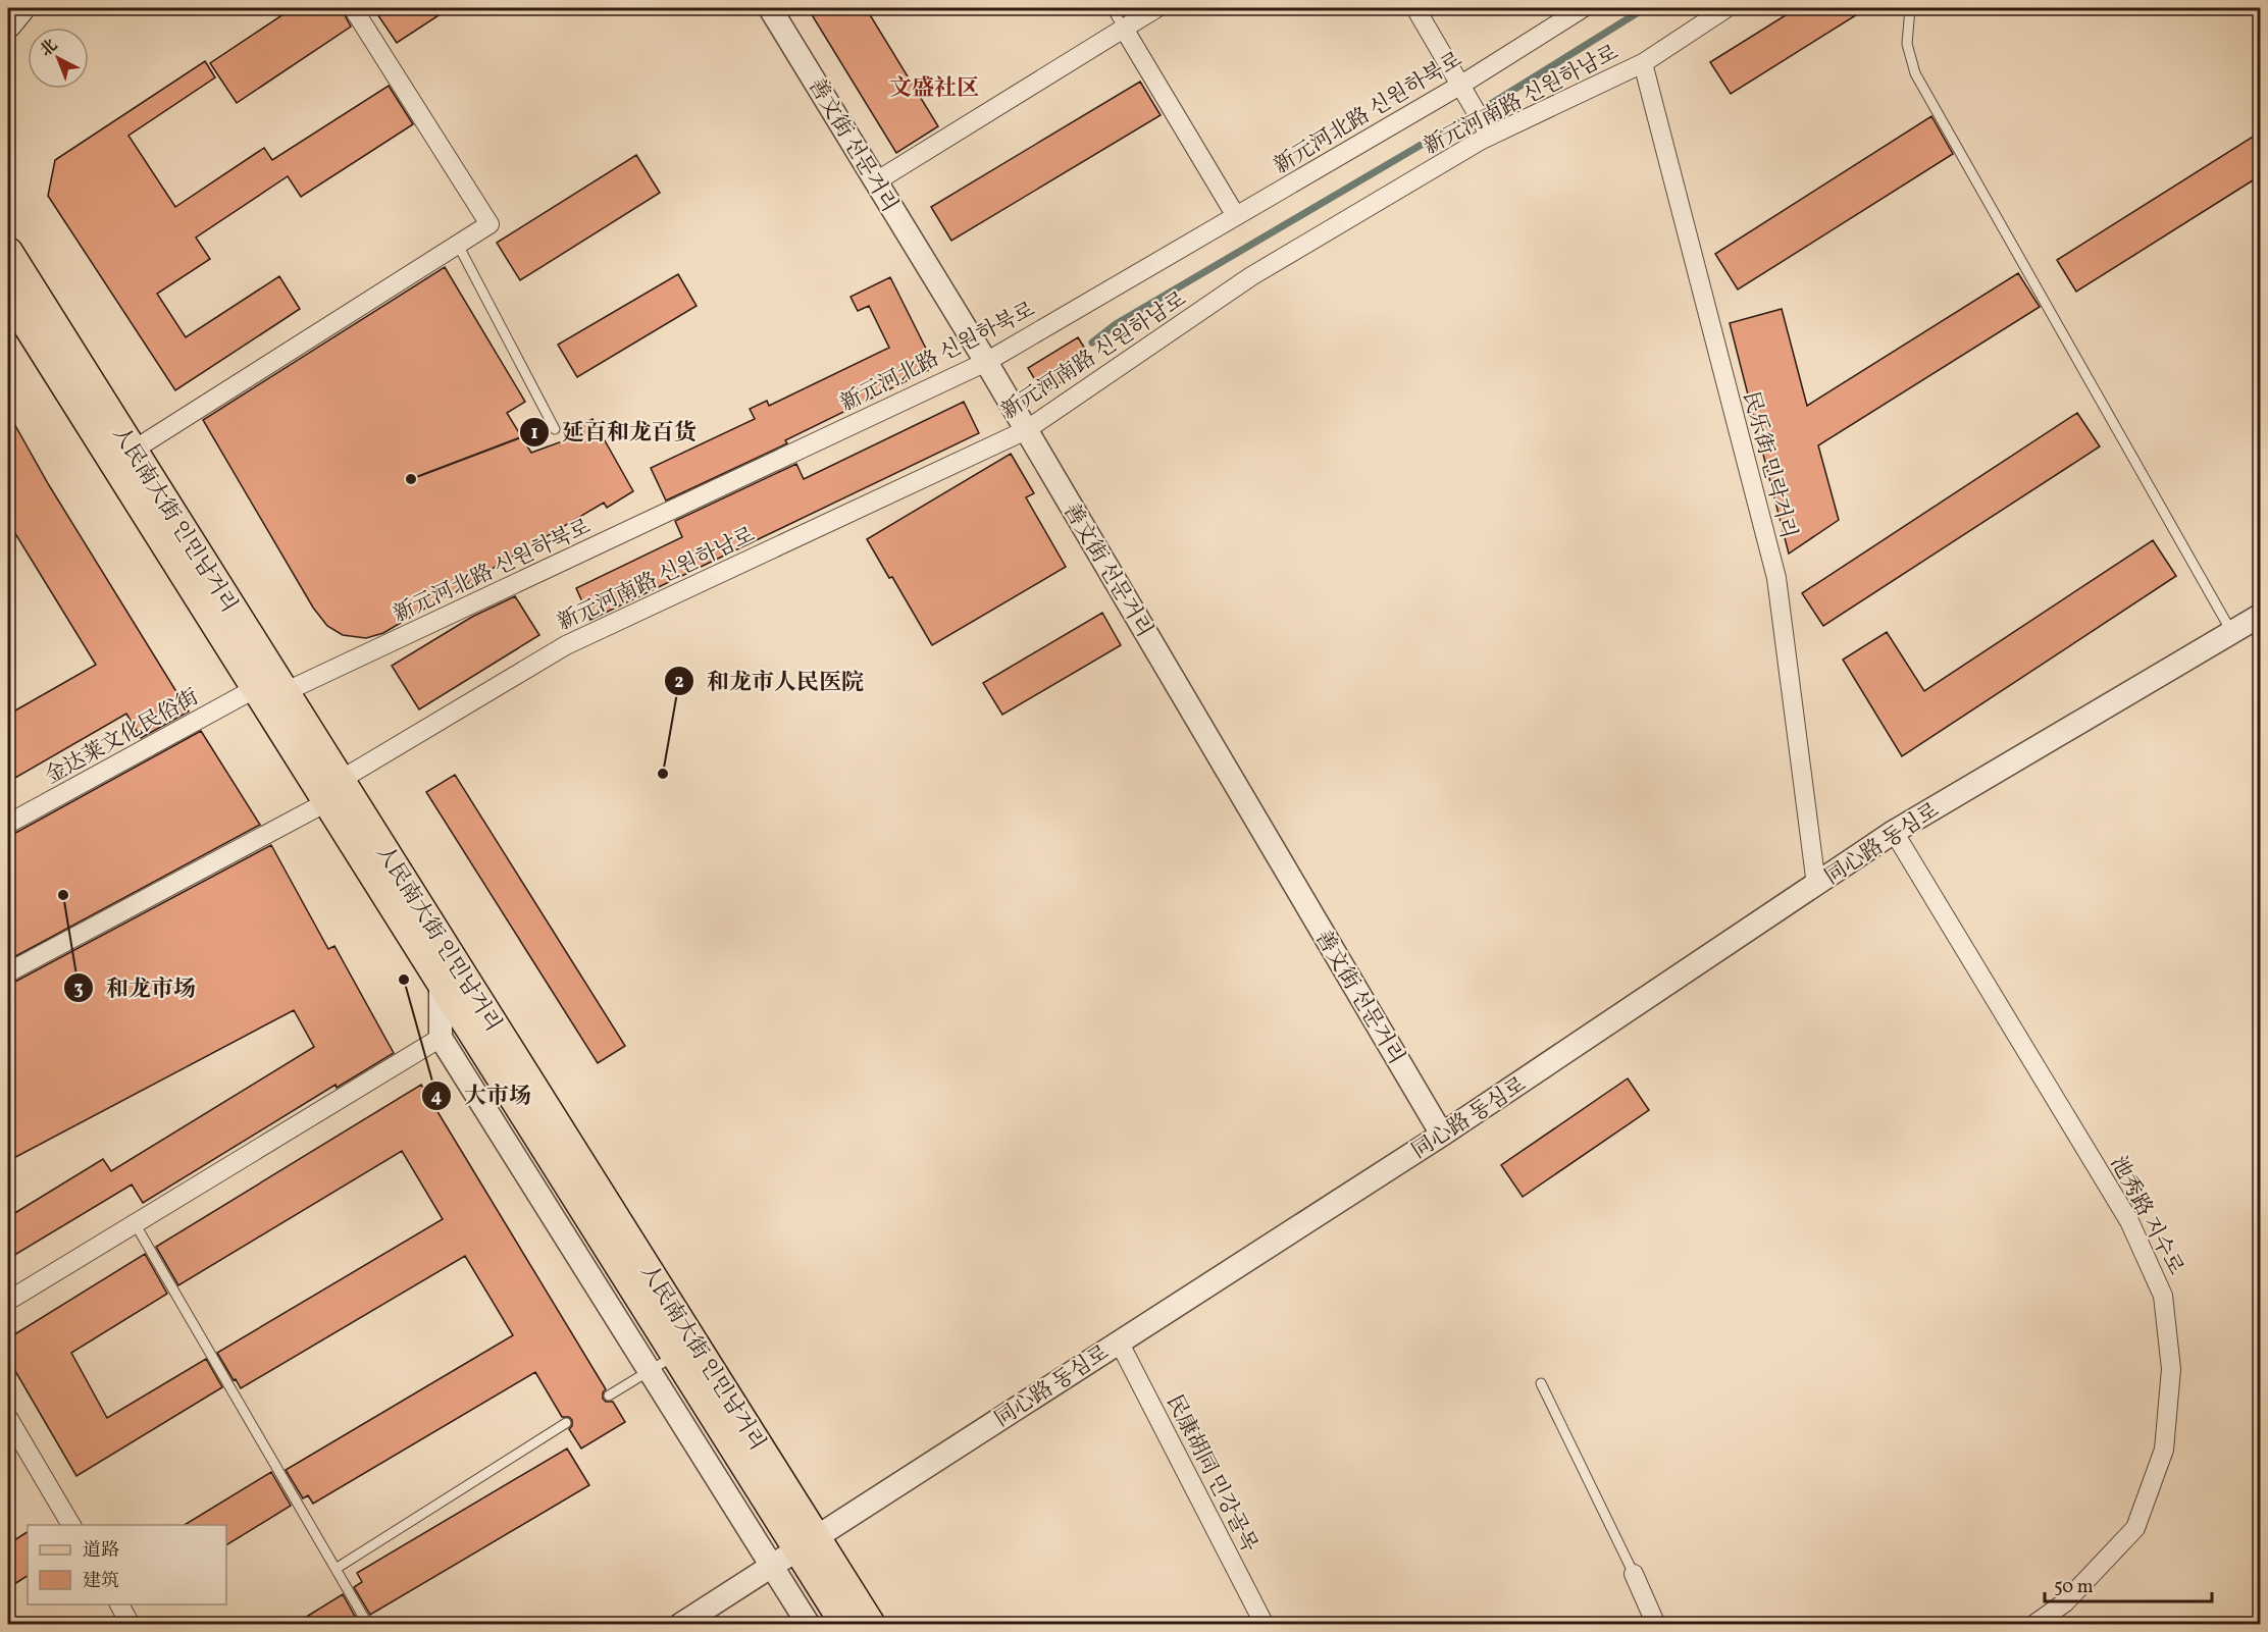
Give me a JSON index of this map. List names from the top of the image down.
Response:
{
  "streets": {
    "main road": ["人民南大街 인민남거리"],
    "street": [
      "新元河南路 신원하남로",
      "新元河北路 신원하북로",
      "善文街 선문거리",
      "民乐街 민락거리",
      "金达莱文化民俗街",
      "同心路 동심로",
      "池秀路 지수로",
      "民康胡同 민강골목"
    ]
  },
  "crossings": [
    ["新元河南路 신원하남로", "善文街 선문거리"],
    ["新元河南路 신원하남로", "民乐街 민락거리"],
    ["新元河南路 신원하남로", "人民南大街 인민남거리"],
    ["新元河北路 신원하북로", "善文街 선문거리"],
    ["新元河北路 신원하북로", "人民南大街 인민남거리"],
    ["善文街 선문거리", "同心路 동심로"],
    ["民乐街 민락거리", "同心路 동심로"],
    ["人民南大街 인민남거리", "金达莱文化民俗街"],
    ["人民南大街 인민남거리", "同心路 동심로"],
    ["同心路 동심로", "池秀路 지수로"],
    ["同心路 동심로", "民康胡同 민강골목"]
  ],
  "districts": ["文盛社区"],
  "places": [
    "延百和龙百货",
    "和龙市人民医院",
    "和龙市场",
    "大市场"
  ],
  "legend": ["道路", "建筑"],
  "scale_bar": "50 m",
  "north": "top left"
}
